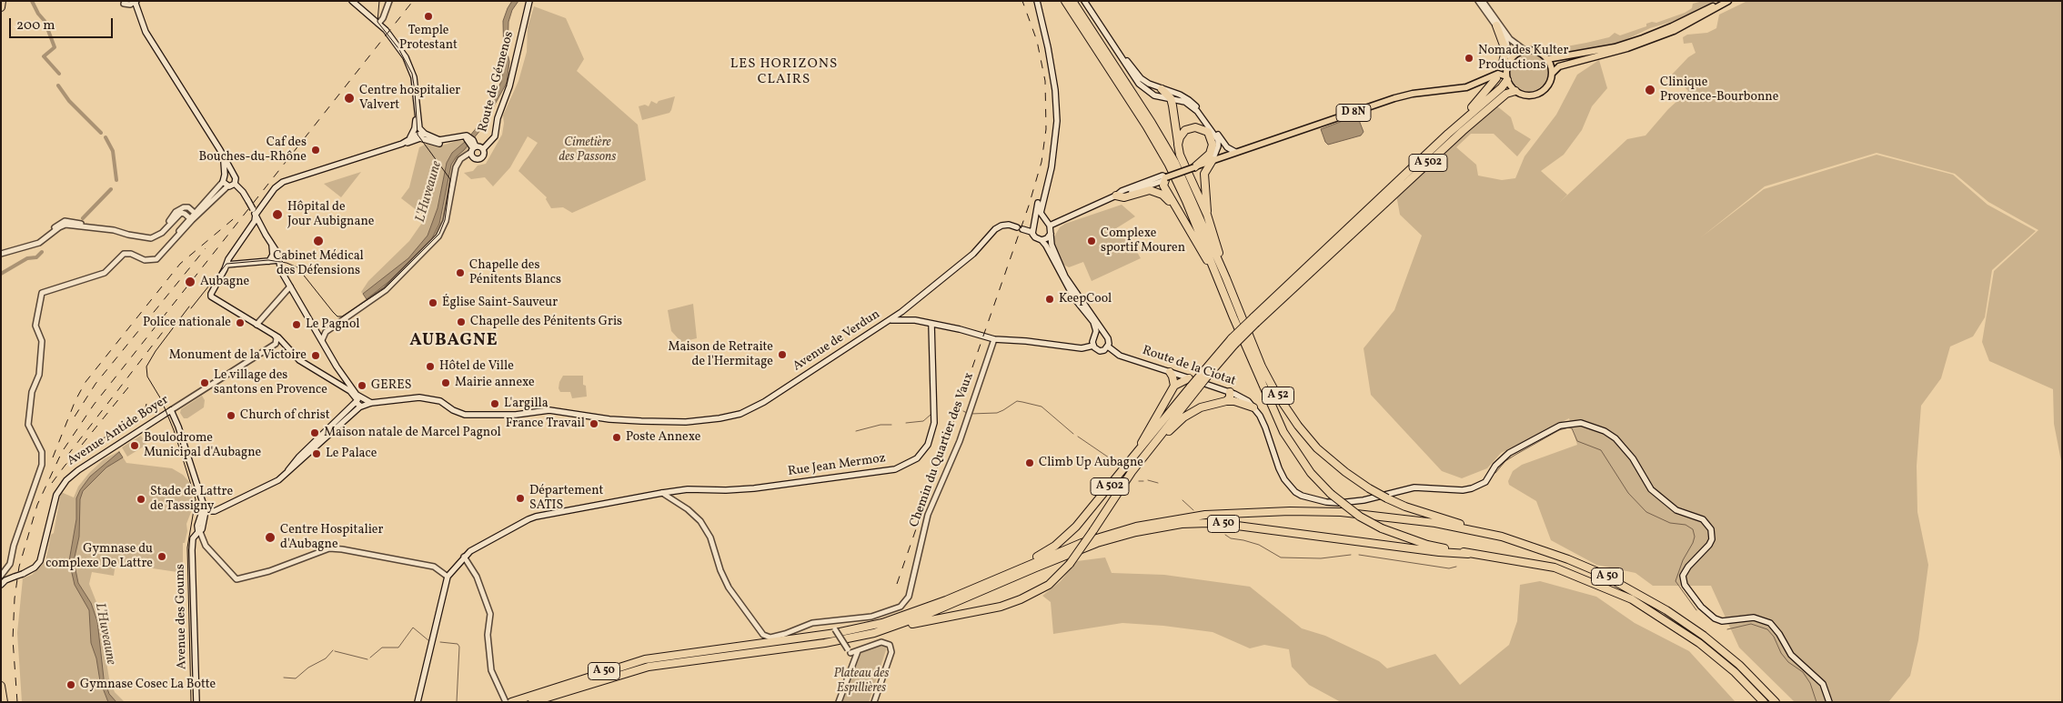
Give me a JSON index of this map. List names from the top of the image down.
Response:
{
  "streets": {
    "highway": ["A 502", "A 52", "A 50"],
    "main road": [
      "Route de Gémenos",
      "D 8N",
      "Avenue de Verdun",
      "Route de la Ciotat",
      "Avenue Antide Boyer",
      "Rue Jean Mermoz",
      "Avenue des Goums"
    ],
    "street": ["Chemin du Quartier des Vaux"]
  },
  "crossings": [
    ["D 8N", "A 502"],
    ["A 502", "A 50"],
    ["A 52", "A 50"]
  ],
  "districts": ["LES HORIZONS CLAIRS", "AUBAGNE"],
  "water": ["L'Huveaune"],
  "parks": ["Cimetière des Passons", "Plateau des Espillières"],
  "places": [
    "Temple Protestant",
    "Nomades Kulter Productions",
    "Clinique Provence-Bourbonne",
    "Centre hospitalier Valvert",
    "Caf des Bouches-du-Rhône",
    "Hôpital de Jour Aubignane",
    "Cabinet Médical des Défensions",
    "Complexe sportif Mouren",
    "Chapelle des Pénitents Blancs",
    "Aubagne",
    "KeepCool",
    "Église Saint-Sauveur",
    "Chapelle des Pénitents Gris",
    "Police nationale",
    "Le Pagnol",
    "Maison de Retraite de l'Hermitage",
    "Monument de la Victoire",
    "Hôtel de Ville",
    "Le village des santons en Provence",
    "Mairie annexe",
    "GERES",
    "L'argilla",
    "Church of christ",
    "France Travail",
    "Maison natale de Marcel Pagnol",
    "Poste Annexe",
    "Boulodrome Municipal d'Aubagne",
    "Le Palace",
    "Climb Up Aubagne",
    "Département SATIS",
    "Stade de Lattre de Tassigny",
    "Centre Hospitalier d'Aubagne",
    "Gymnase du complexe De Lattre",
    "Gymnase Cosec La Botte"
  ],
  "scale_bar": "200 m"
}
